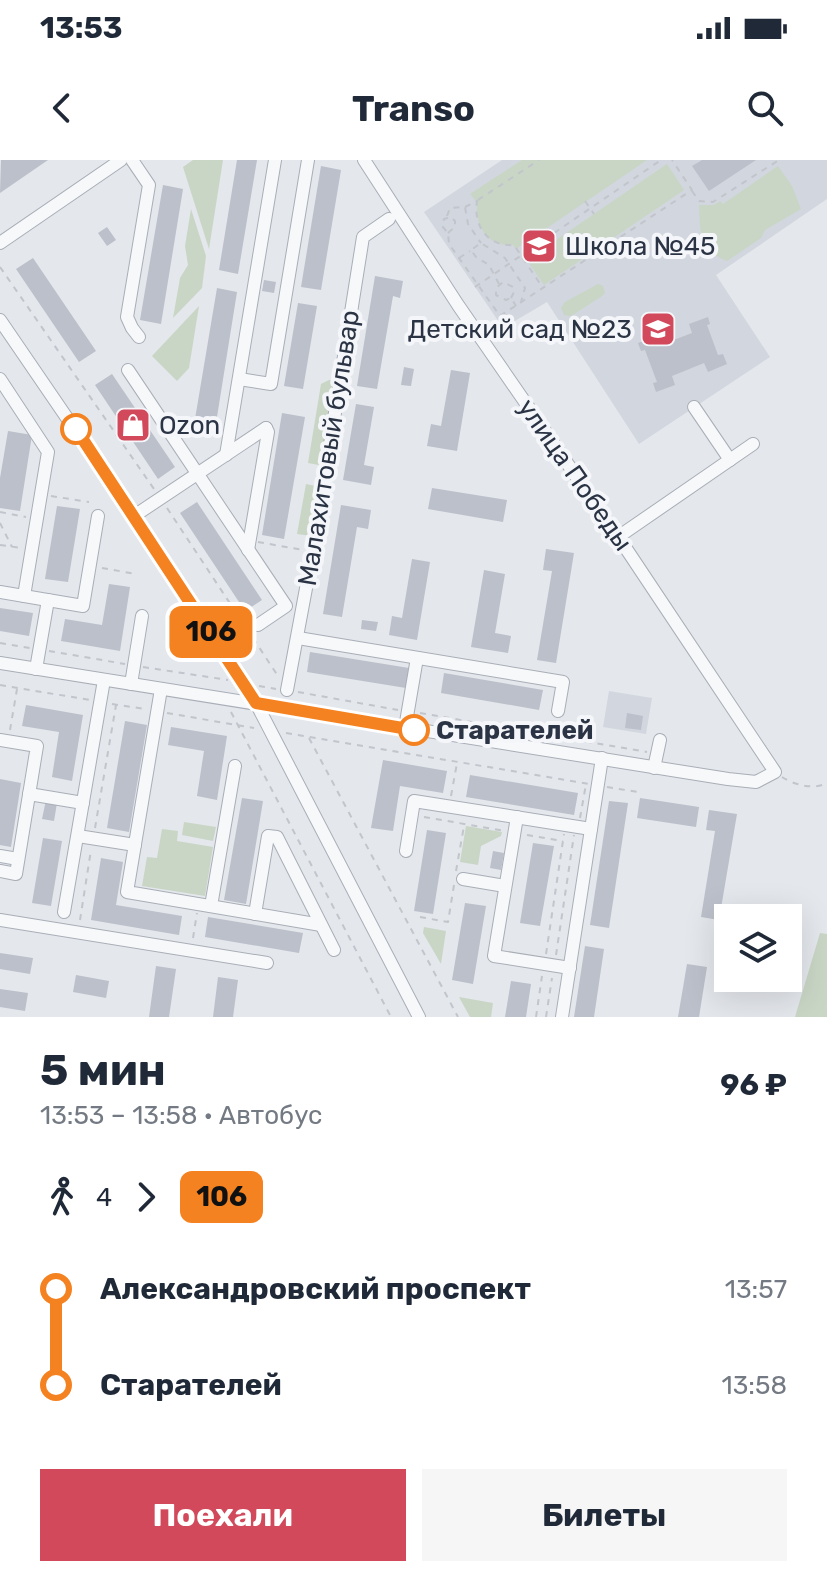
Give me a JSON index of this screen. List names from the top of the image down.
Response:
{
  "streets": {
    "street": ["Малахитовый бульвар", "улица Победы"]
  },
  "places": {
    "school or university": ["Школа №45", "Детский сад №23"],
    "shop": ["Ozon"],
    "other": ["Старателей"]
  },
  "lines": ["bus line 106"],
  "page": {
    "status": "13:53",
    "header": "Transo",
    "on_map": "106",
    "heading": ["5 мин", "13:53 – 13:58 · Автобус", "96 ₽"],
    "legs": ["4", "106"],
    "list": [
      {
        "name": "Александровский проспект",
        "value": "13:57"
      },
      {
        "name": "Старателей",
        "value": "13:58"
      }
    ],
    "buttons": ["Поехали", "Билеты"]
  }
}
